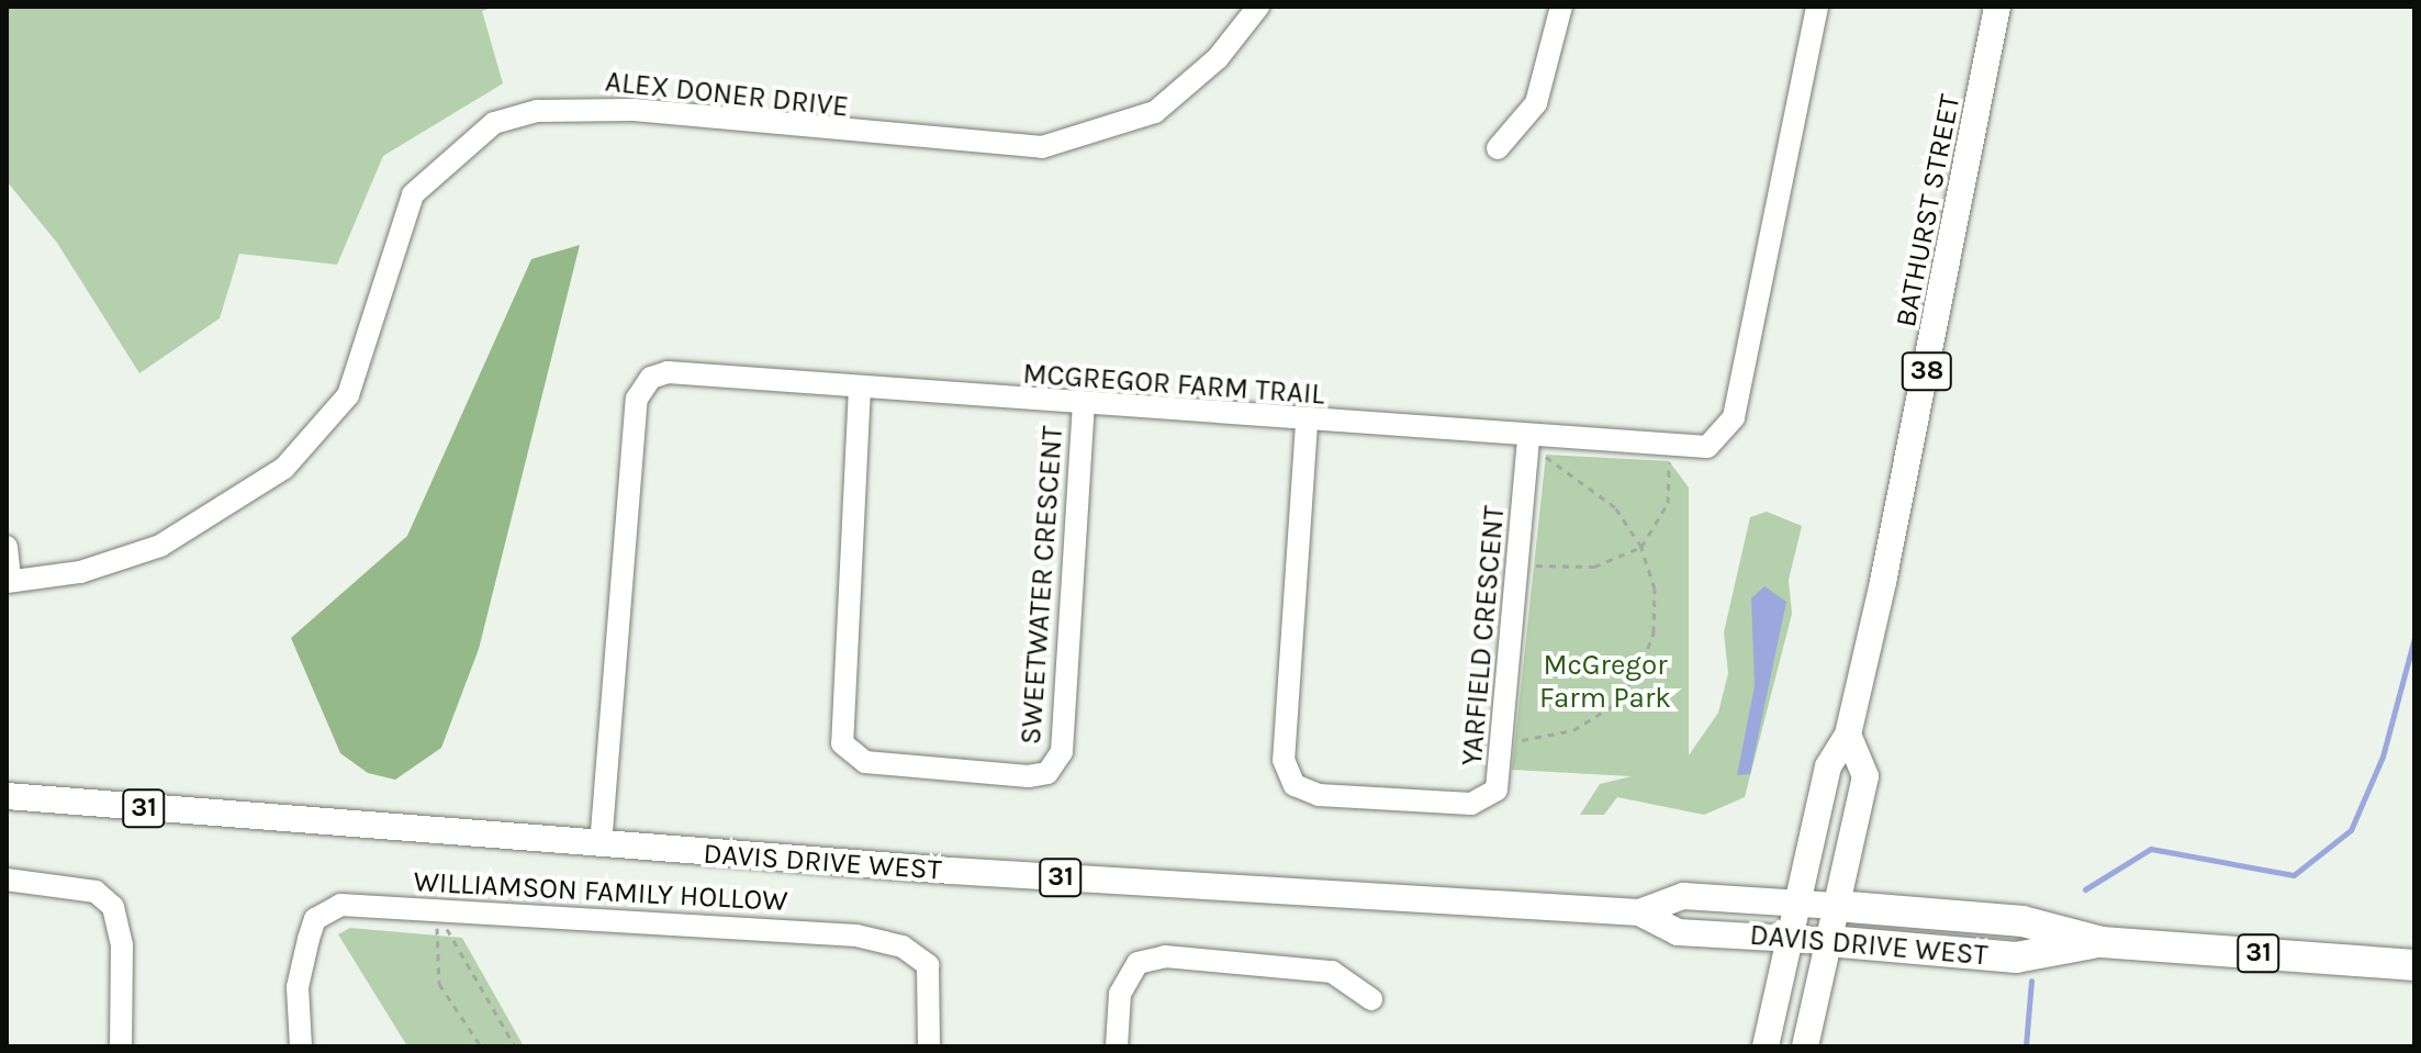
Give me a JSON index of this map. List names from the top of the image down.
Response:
{
  "streets": {
    "highway": ["31", "DAVIS DRIVE WEST"],
    "main road": ["BATHURST STREET", "38"],
    "street": [
      "ALEX DONER DRIVE",
      "MCGREGOR FARM TRAIL",
      "SWEETWATER CRESCENT",
      "YARFIELD CRESCENT",
      "WILLIAMSON FAMILY HOLLOW"
    ]
  },
  "crossings": [
    ["BATHURST STREET", "DAVIS DRIVE WEST"],
    ["MCGREGOR FARM TRAIL", "SWEETWATER CRESCENT"],
    ["MCGREGOR FARM TRAIL", "YARFIELD CRESCENT"],
    ["MCGREGOR FARM TRAIL", "DAVIS DRIVE WEST"]
  ],
  "parks": ["McGregor Farm Park"]
}
